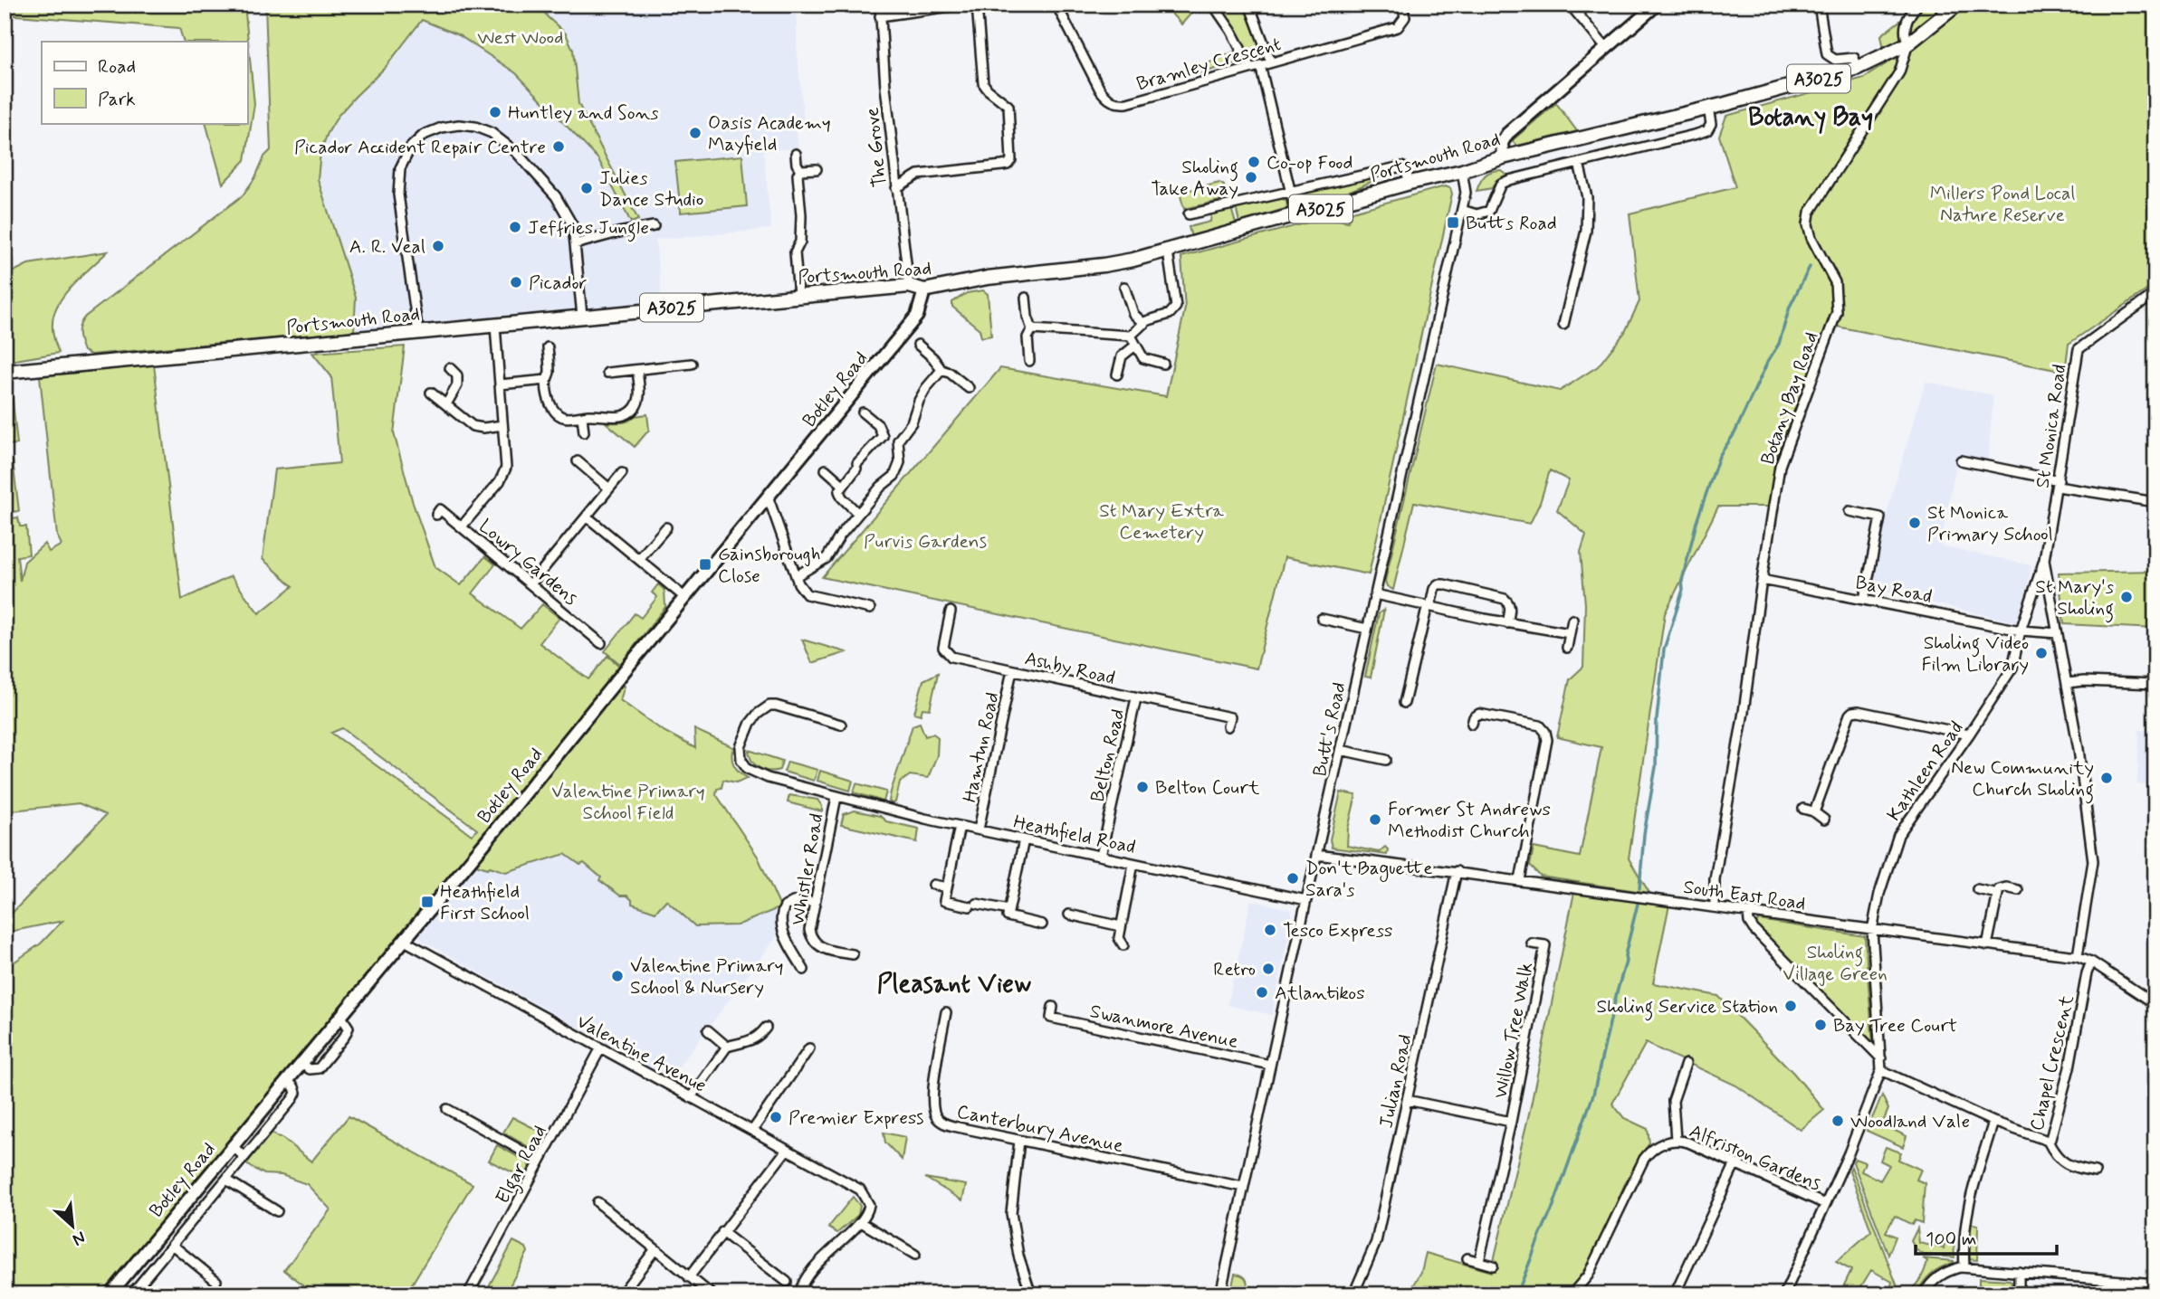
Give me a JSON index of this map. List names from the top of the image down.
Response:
{
  "streets": {
    "main road": ["A3025", "Portsmouth Road", "Botley Road"],
    "street": [
      "Bramley Crescent",
      "The Grove",
      "Botany Bay Road",
      "St Monica Road",
      "Lowry Gardens",
      "Bay Road",
      "Ashby Road",
      "Butt's Road",
      "Hamtun Road",
      "Belton Road",
      "Kathleen Road",
      "Heathfield Road",
      "Whistler Road",
      "South East Road",
      "Swanmore Avenue",
      "Willow Tree Walk",
      "Valentine Avenue",
      "Chapel Crescent",
      "Julian Road",
      "Canterbury Avenue",
      "Alfriston Gardens",
      "Elgar Road"
    ]
  },
  "crossings": [
    ["The Grove", "Portsmouth Road"],
    ["Portsmouth Road", "Botley Road"],
    ["Portsmouth Road", "Botany Bay Road"],
    ["Portsmouth Road", "Butt's Road"],
    ["Botley Road", "Valentine Avenue"],
    ["Botany Bay Road", "Bay Road"],
    ["Botany Bay Road", "South East Road"],
    ["St Monica Road", "Bay Road"],
    ["St Monica Road", "Kathleen Road"],
    ["St Monica Road", "South East Road"],
    ["Bay Road", "Kathleen Road"],
    ["Ashby Road", "Hamtun Road"],
    ["Ashby Road", "Belton Road"],
    ["Butt's Road", "Heathfield Road"],
    ["Butt's Road", "South East Road"],
    ["Butt's Road", "Swanmore Avenue"],
    ["Butt's Road", "Canterbury Avenue"],
    ["Hamtun Road", "Heathfield Road"],
    ["Belton Road", "Heathfield Road"],
    ["Kathleen Road", "South East Road"],
    ["Kathleen Road", "Chapel Crescent"],
    ["Kathleen Road", "Alfriston Gardens"],
    ["Heathfield Road", "Whistler Road"],
    ["South East Road", "Chapel Crescent"],
    ["South East Road", "Julian Road"],
    ["Willow Tree Walk", "Julian Road"],
    ["Valentine Avenue", "Elgar Road"]
  ],
  "districts": ["Botany Bay", "Pleasant View"],
  "parks": [
    "West Wood",
    "Millers Pond Local Nature Reserve",
    "St Mary Extra Cemetery",
    "Purvis Gardens",
    "Valentine Primary School Field",
    "Sholing Village Green"
  ],
  "places": {
    "other": [
      "Huntley and Sons",
      "Oasis Academy Mayfield",
      "Picador Accident Repair Centre",
      "Co-op Food",
      "Sholing Take Away",
      "Julies Dance Studio",
      "Jeffries Jungle",
      "A. R. Veal",
      "Picador",
      "St Monica Primary School",
      "St Mary's Sholing",
      "Sholing Video Film Library",
      "New Community Church Sholing",
      "Belton Court",
      "Former St Andrews Methodist Church",
      "Don't Baguette Sara's",
      "Tesco Express",
      "Retro",
      "Valentine Primary School & Nursery",
      "Atlantikos",
      "Sholing Service Station",
      "Bay Tree Court",
      "Premier Express",
      "Woodland Vale"
    ],
    "transit": ["Butts Road", "Gainsborough Close", "Heathfield First School"]
  },
  "legend": ["Road", "Park"],
  "scale_bar": "100 m",
  "north": "bottom right"
}
